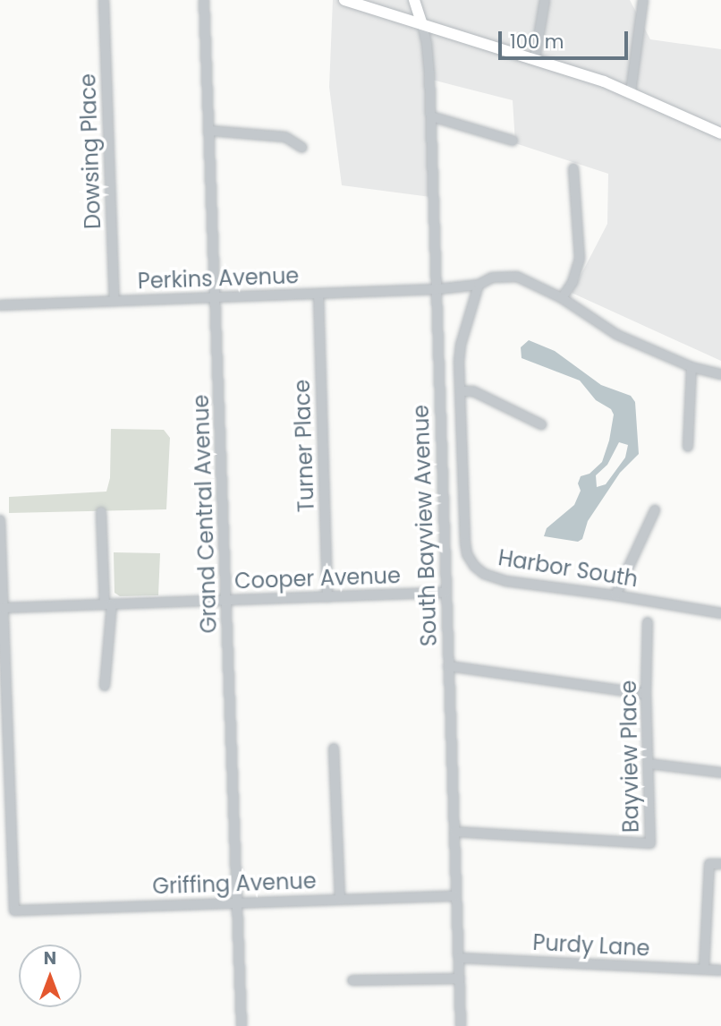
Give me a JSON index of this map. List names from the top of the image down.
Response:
{
  "streets": {
    "street": [
      "Dowsing Place",
      "Perkins Avenue",
      "Turner Place",
      "Grand Central Avenue",
      "South Bayview Avenue",
      "Harbor South",
      "Cooper Avenue",
      "Bayview Place",
      "Griffing Avenue",
      "Purdy Lane"
    ]
  },
  "crossings": [
    ["Dowsing Place", "Perkins Avenue"],
    ["Perkins Avenue", "Turner Place"],
    ["Perkins Avenue", "Grand Central Avenue"],
    ["Perkins Avenue", "South Bayview Avenue"],
    ["Perkins Avenue", "Harbor South"],
    ["Turner Place", "Cooper Avenue"],
    ["Grand Central Avenue", "Cooper Avenue"],
    ["Grand Central Avenue", "Griffing Avenue"],
    ["South Bayview Avenue", "Cooper Avenue"],
    ["South Bayview Avenue", "Bayview Place"],
    ["South Bayview Avenue", "Griffing Avenue"],
    ["South Bayview Avenue", "Purdy Lane"],
    ["Cooper Avenue", "Griffing Avenue"]
  ],
  "scale_bar": "100 m",
  "north": "top"
}
